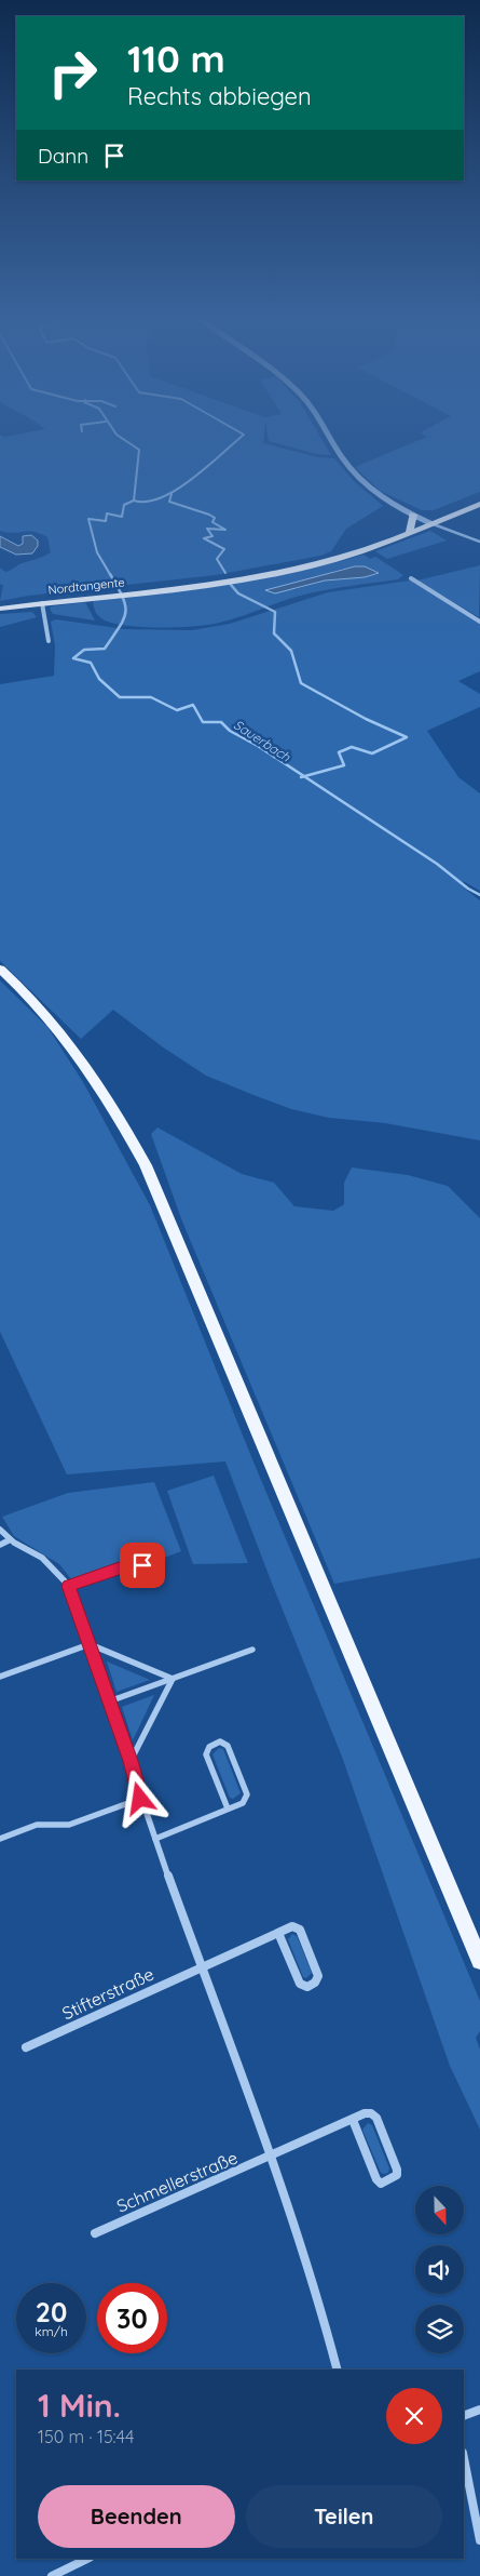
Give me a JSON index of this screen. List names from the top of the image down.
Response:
{
  "streets": {
    "main road": ["Nordtangente"],
    "street": ["Stifterstraße", "Schmellerstraße"]
  },
  "water": ["Sauerbach"],
  "north": "bottom",
  "page": {
    "turn": ["110 m", "Rechts abbiegen"],
    "then": "Dann",
    "speed": "20 km/h",
    "limit": "30",
    "heading": ["1 Min.", "150 m · 15:44"],
    "buttons": ["Beenden", "Teilen"]
  }
}
